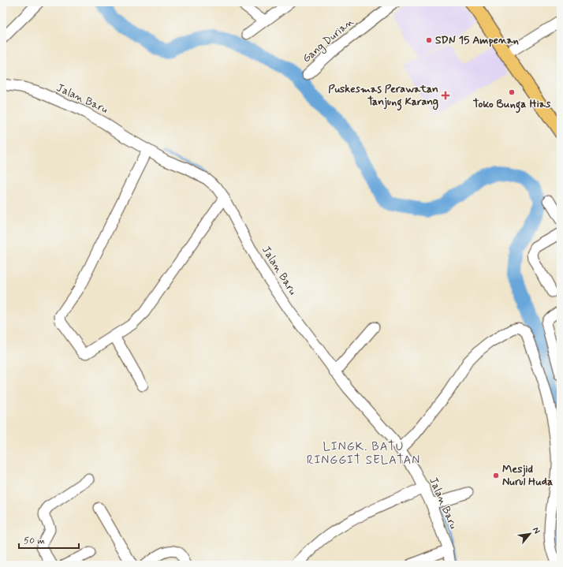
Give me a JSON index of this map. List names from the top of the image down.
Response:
{
  "streets": {
    "street": ["Gang Durian", "Jalan Baru"]
  },
  "districts": ["LINGK. BATU RINGGIT SELATAN"],
  "places": {
    "other": ["SDN 15 Ampenan", "Toko Bunga Hias", "Mesjid Nurul Huda"],
    "health": ["Puskesmas Perawatan Tanjung Karang"]
  },
  "scale_bar": "50 m",
  "north": "top right"
}
